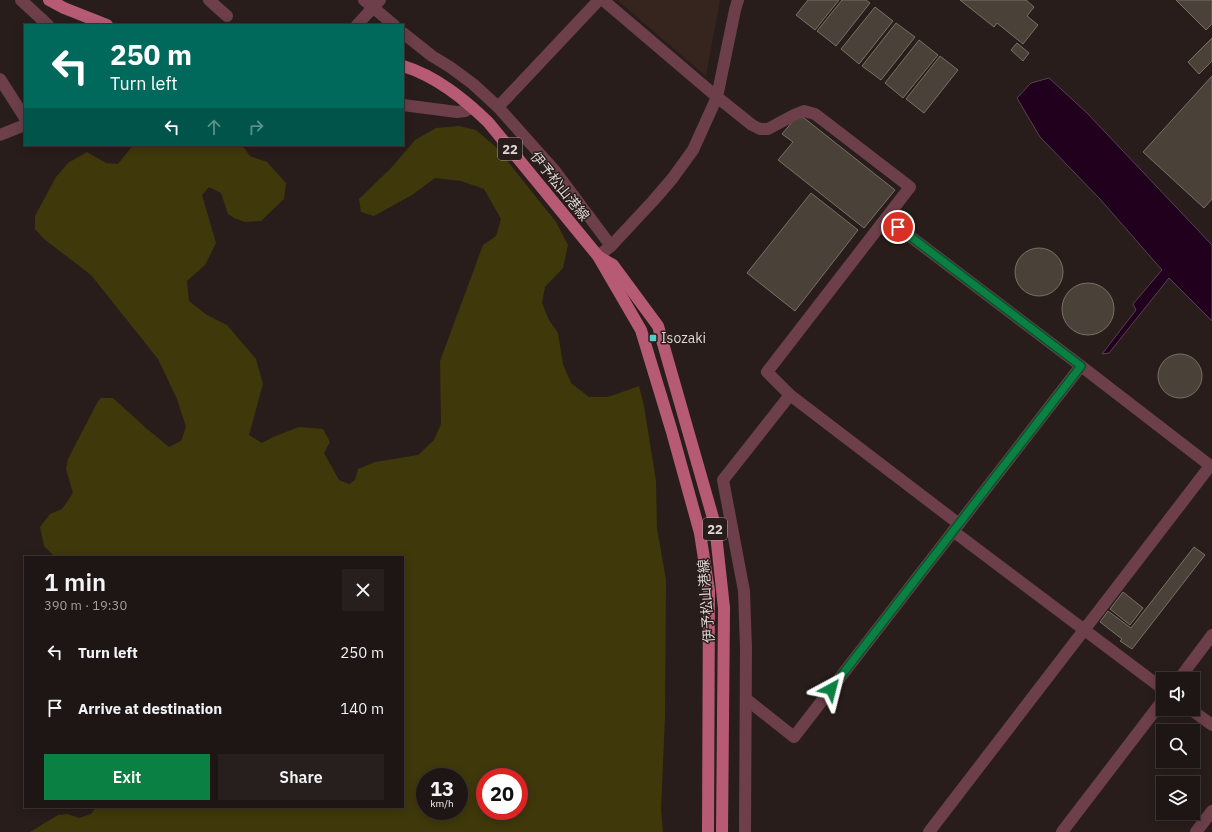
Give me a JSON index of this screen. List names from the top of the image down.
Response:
{
  "streets": {
    "main road": ["22", "伊予松山港線"]
  },
  "places": {
    "transit": ["Isozaki"]
  },
  "page": {
    "turn": ["250 m", "Turn left"],
    "heading": ["1 min", "390 m · 19:30"],
    "list": [
      {
        "name": "Turn left",
        "value": "250 m"
      },
      {
        "name": "Arrive at destination",
        "value": "140 m"
      }
    ],
    "buttons": ["Exit", "Share"],
    "speed": "13 km/h",
    "limit": "20"
  }
}
